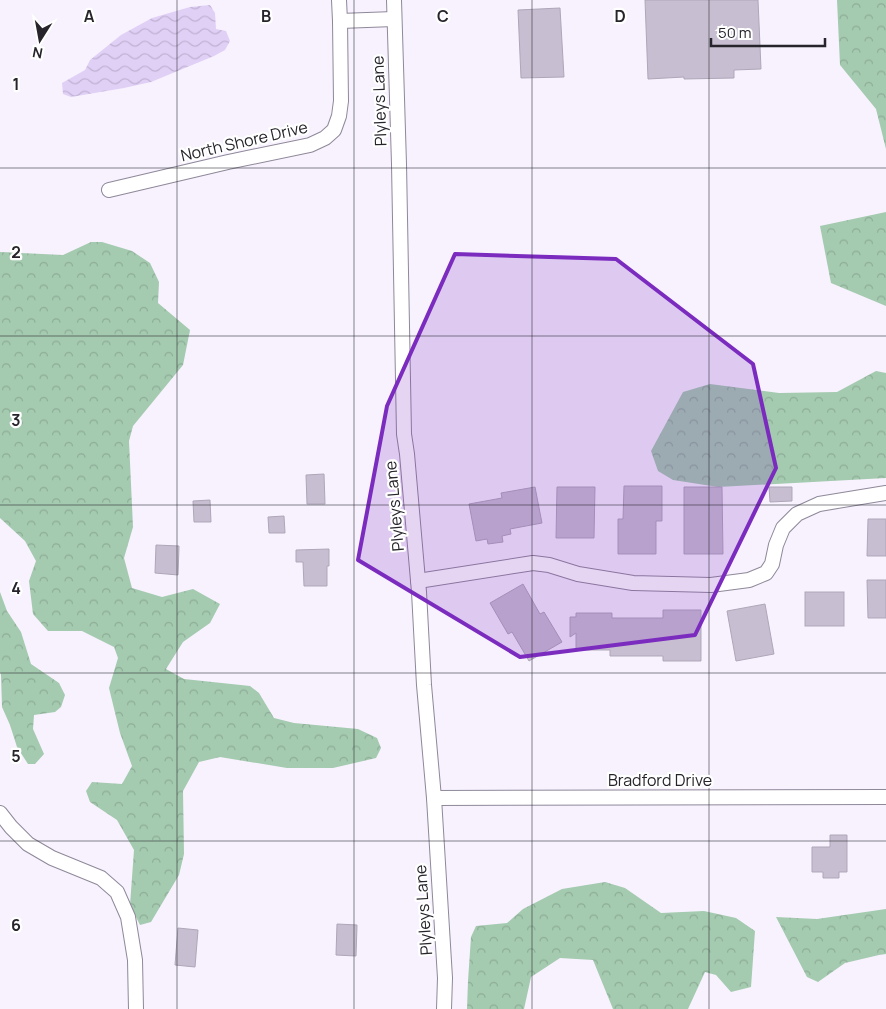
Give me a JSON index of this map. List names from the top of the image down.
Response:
{
  "streets": {
    "street": ["Plyleys Lane", "North Shore Drive", "Bradford Drive"]
  },
  "crossings": [
    ["Plyleys Lane", "Bradford Drive"]
  ],
  "scale_bar": "50 m",
  "north": "bottom",
  "grid": {
    "columns": [
      "A",
      "B",
      "C",
      "D"
    ],
    "rows": [
      "1",
      "2",
      "3",
      "4",
      "5",
      "6"
    ]
  }
}
